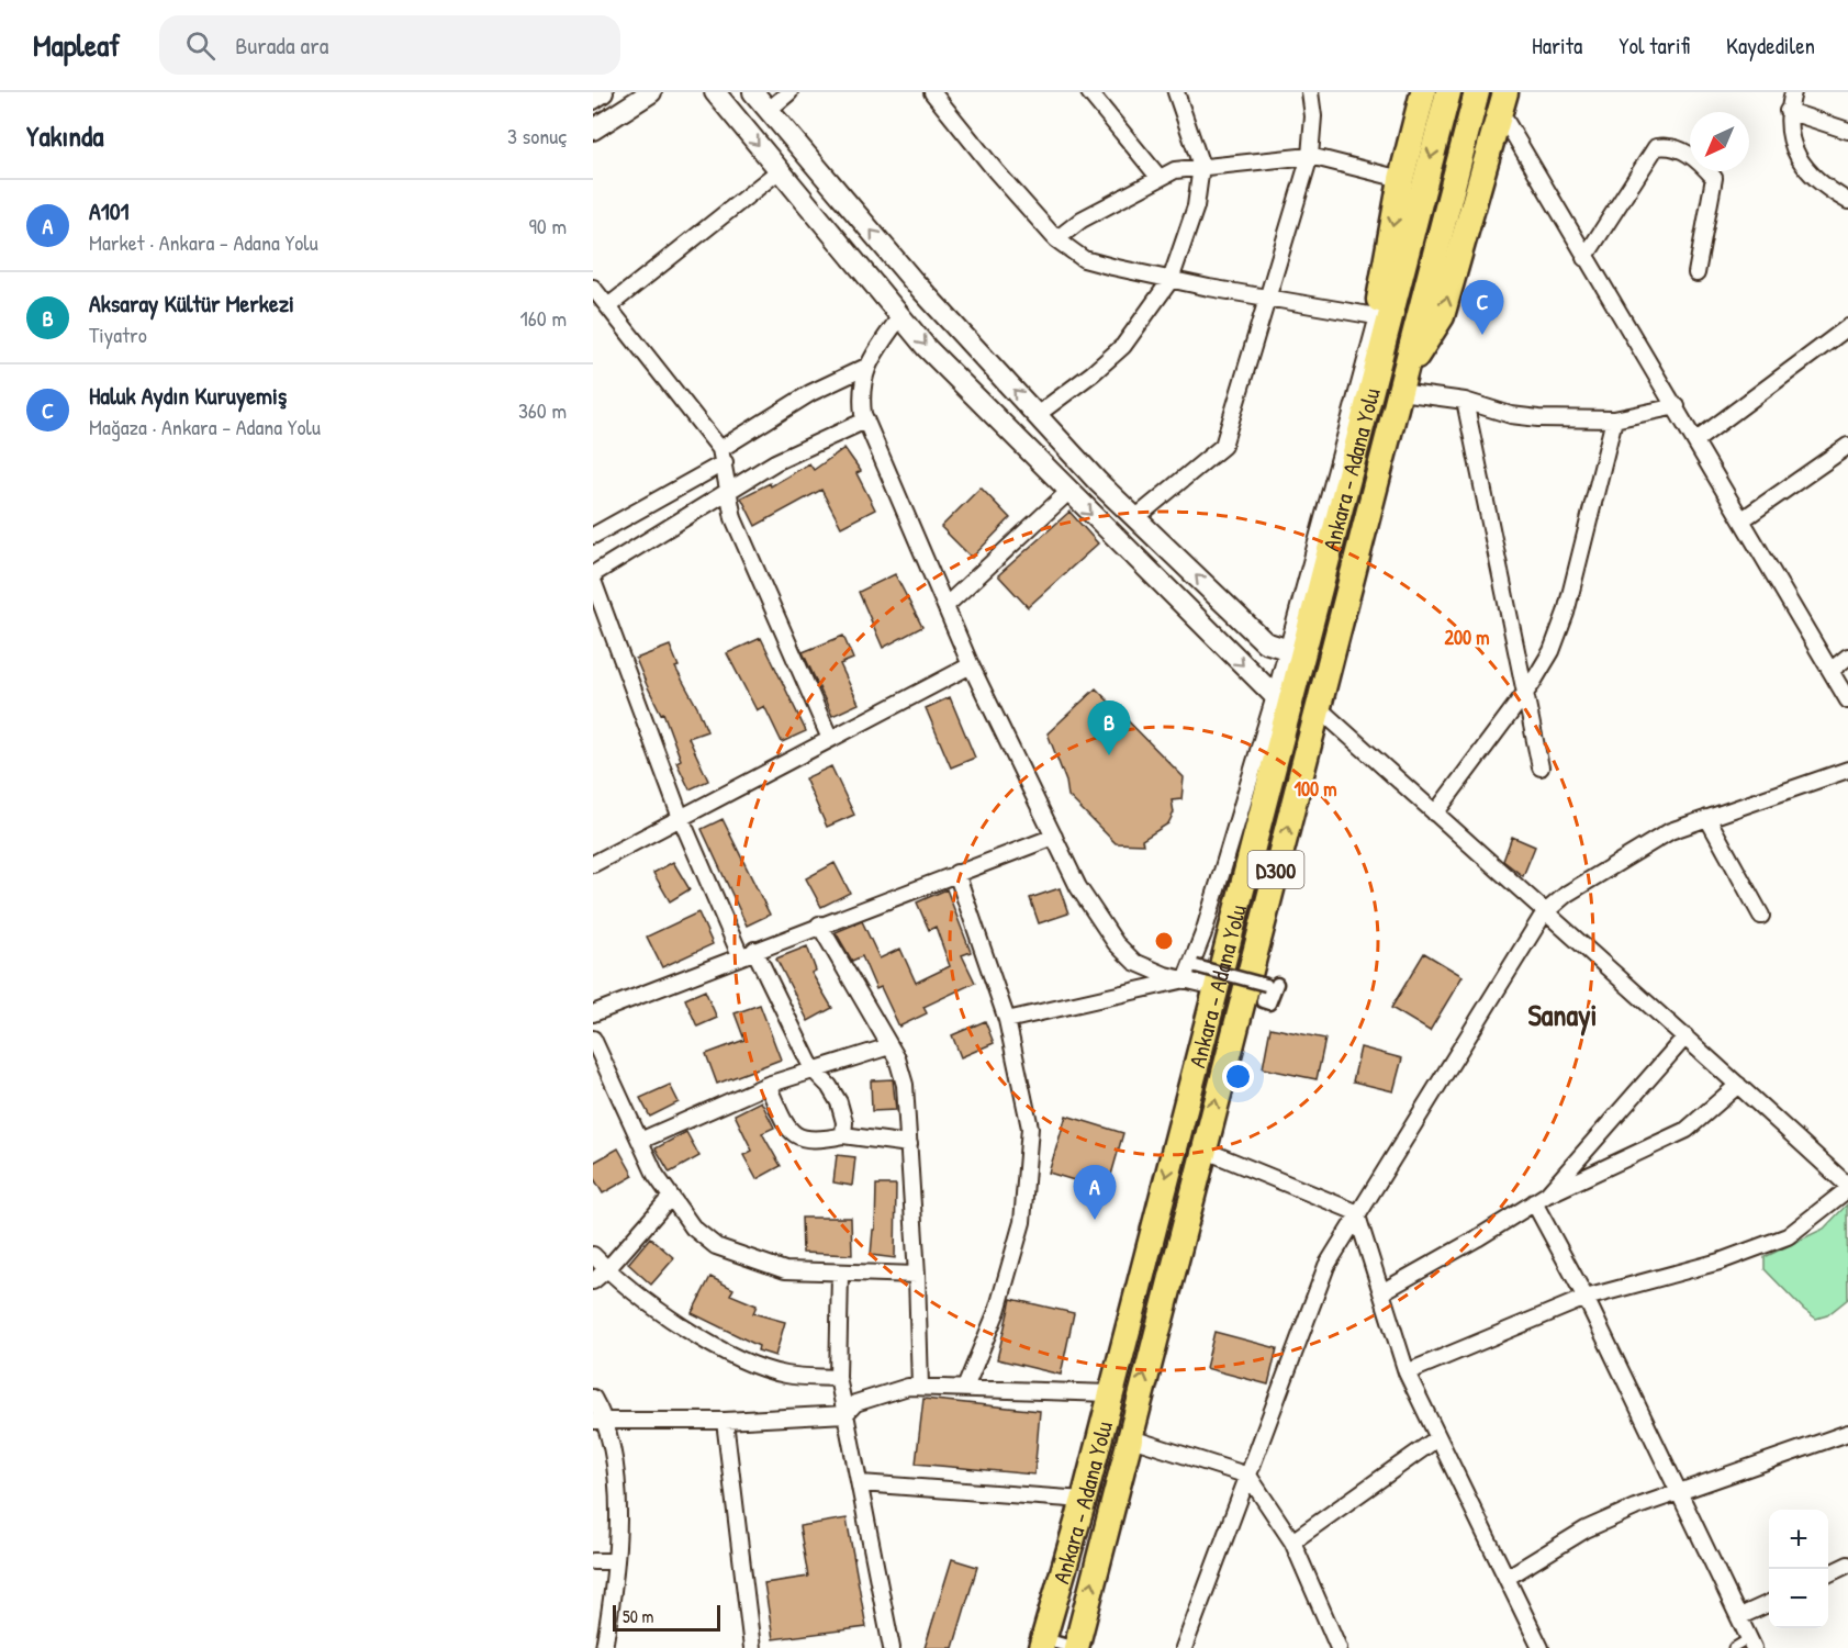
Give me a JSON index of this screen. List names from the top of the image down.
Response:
{
  "streets": {
    "highway": ["Ankara - Adana Yolu", "D300"]
  },
  "districts": ["Sanayi"],
  "scale_bar": "50 m",
  "north": "bottom left",
  "page": {
    "header": "Mapleaf",
    "search": "Burada ara",
    "nav": ["Harita", "Yol tarifi", "Kaydedilen"],
    "heading": ["Yakında", "3 sonuç"],
    "list": [
      {
        "mark": "A",
        "name": "A101",
        "note": "Market · Ankara - Adana Yolu",
        "value": "90 m"
      },
      {
        "mark": "B",
        "name": "Aksaray Kültür Merkezi",
        "note": "Tiyatro",
        "value": "160 m"
      },
      {
        "mark": "C",
        "name": "Haluk Aydın Kuruyemiş",
        "note": "Mağaza · Ankara - Adana Yolu",
        "value": "360 m"
      }
    ],
    "pins": ["C", "B", "A"],
    "map_buttons": ["+", "−"],
    "scale": "50 m"
  },
  "rings": ["200 m", "100 m"]
}
